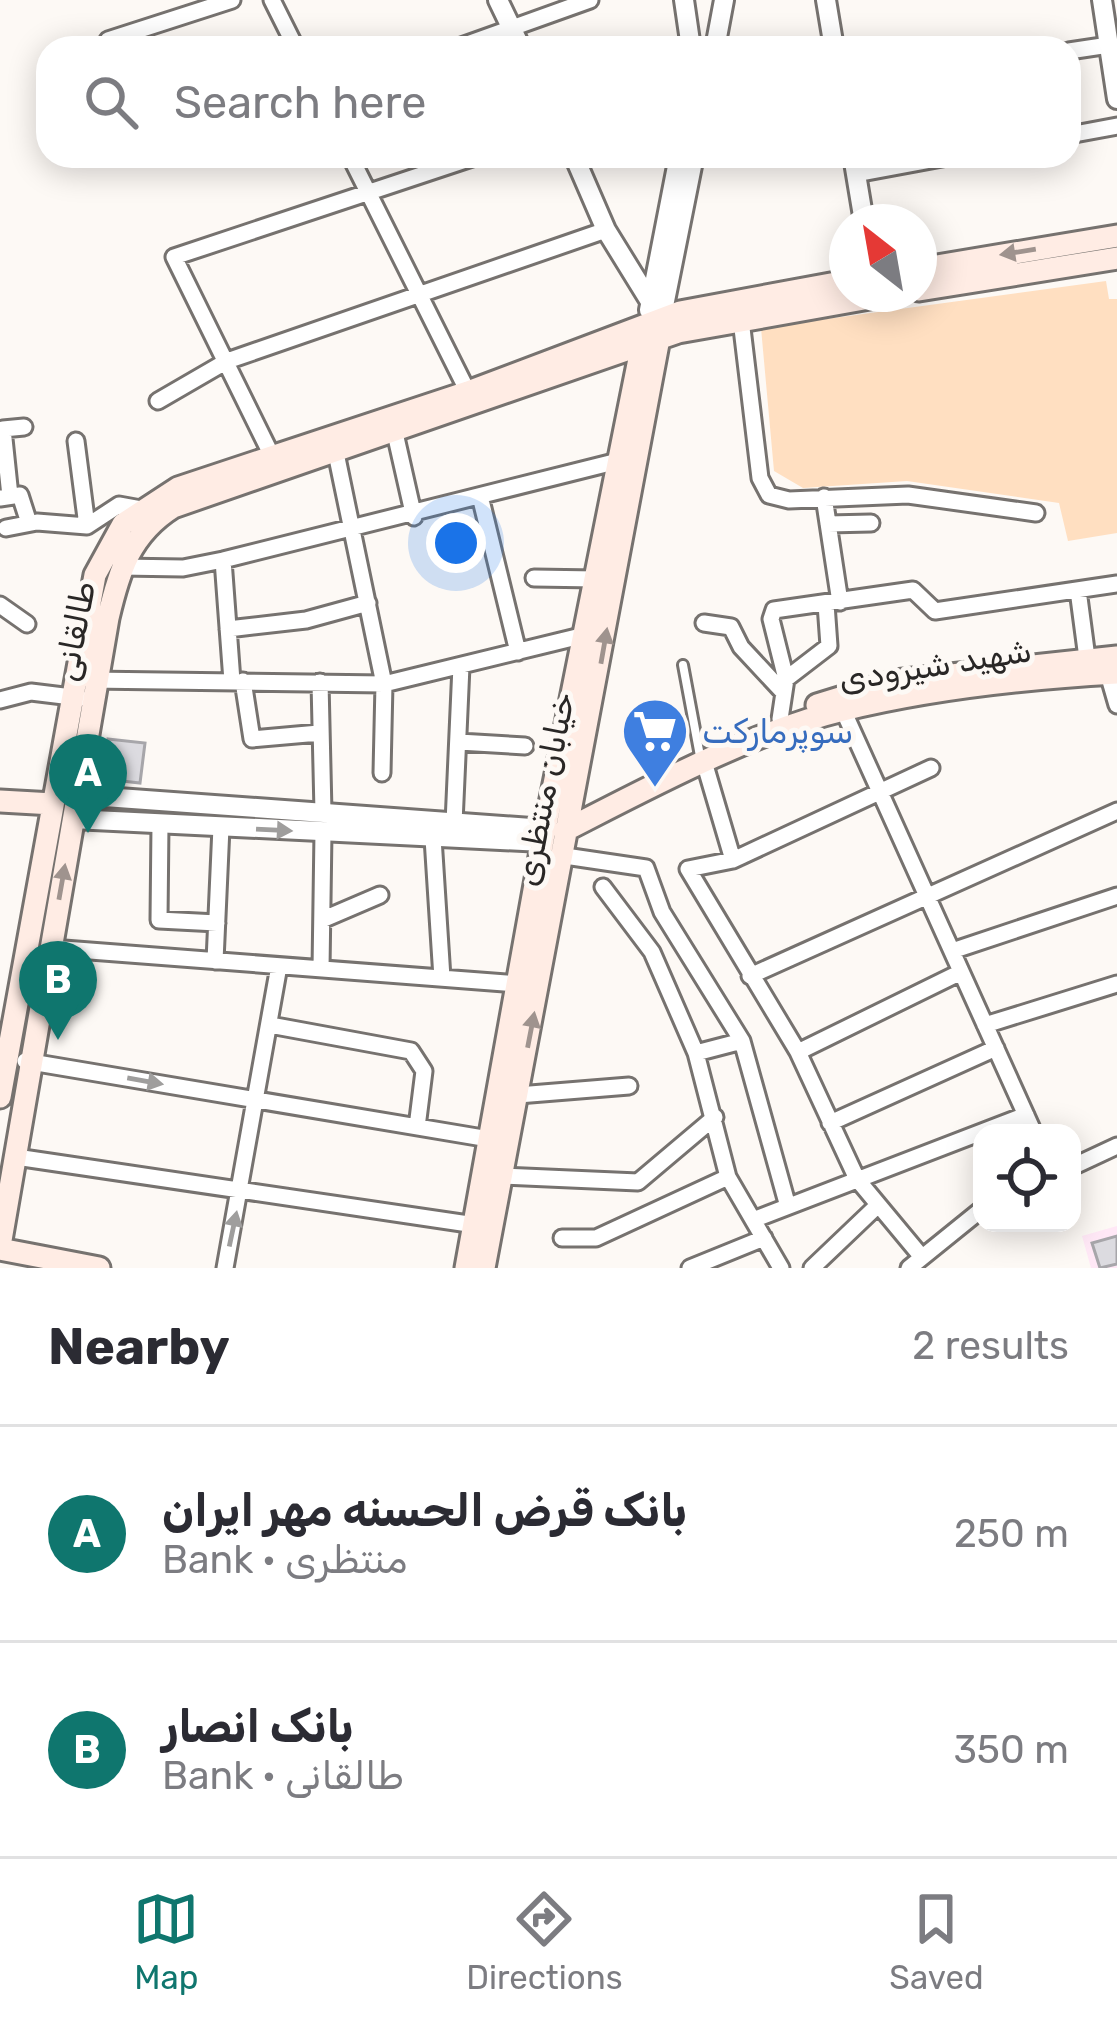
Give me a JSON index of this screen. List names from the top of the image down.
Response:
{
  "streets": {
    "main road": ["طالقانی", "شهید شیرودی", "خیابان منتظری"]
  },
  "crossings": [
    ["شهید شیرودی", "خیابان منتظری"]
  ],
  "places": {
    "supermarket": ["سوپرمارکت"]
  },
  "north": "top left",
  "page": {
    "search": "Search here",
    "pins": ["A", "B"],
    "heading": ["Nearby", "2 results"],
    "list": [
      {
        "mark": "A",
        "name": "بانک قرض الحسنه مهر ایران",
        "note": "Bank · منتظری",
        "value": "250 m"
      },
      {
        "mark": "B",
        "name": "بانک انصار",
        "note": "Bank · طالقانی",
        "value": "350 m"
      }
    ],
    "nav": ["Map", "Directions", "Saved"]
  }
}
